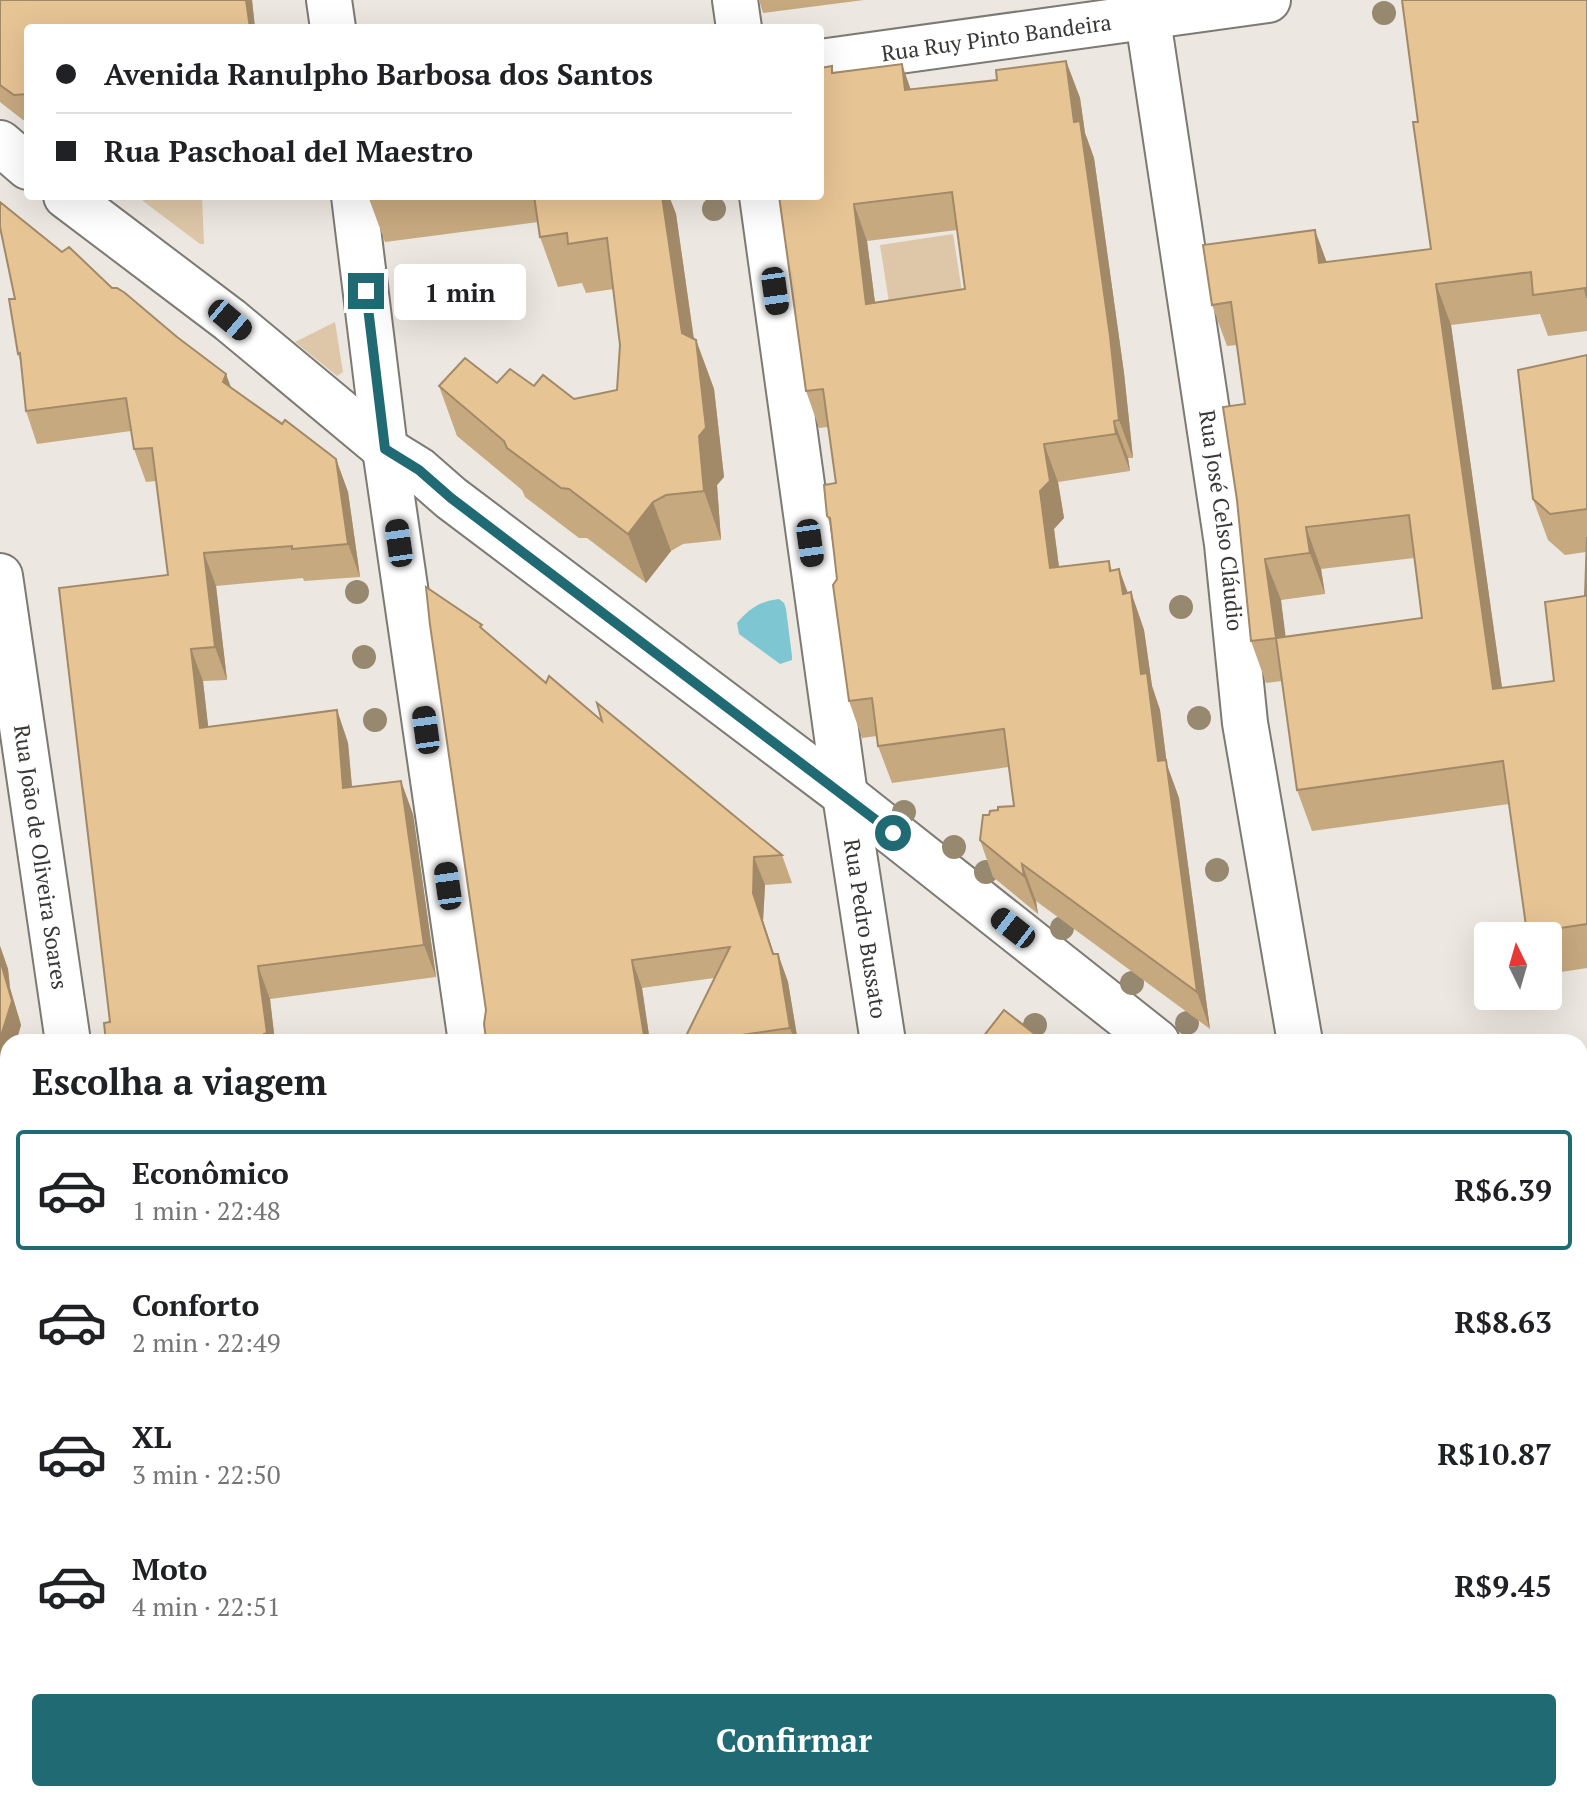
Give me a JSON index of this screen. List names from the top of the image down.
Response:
{
  "streets": {
    "street": [
      "Rua Ruy Pinto Bandeira",
      "Rua José Celso Cláudio",
      "Rua João de Oliveira Soares",
      "Rua Pedro Bussato"
    ]
  },
  "crossings": [
    ["Rua Ruy Pinto Bandeira", "Rua José Celso Cláudio"]
  ],
  "north": "top",
  "page": {
    "banner": ["Avenida Ranulpho Barbosa dos Santos", "Rua Paschoal del Maestro"],
    "bubble": "1 min",
    "heading": "Escolha a viagem",
    "list": [
      {
        "name": "Econômico",
        "note": "1 min · 22:48",
        "value": "R$6.39"
      },
      {
        "name": "Conforto",
        "note": "2 min · 22:49",
        "value": "R$8.63"
      },
      {
        "name": "XL",
        "note": "3 min · 22:50",
        "value": "R$10.87"
      },
      {
        "name": "Moto",
        "note": "4 min · 22:51",
        "value": "R$9.45"
      }
    ],
    "buttons": "Confirmar"
  }
}
